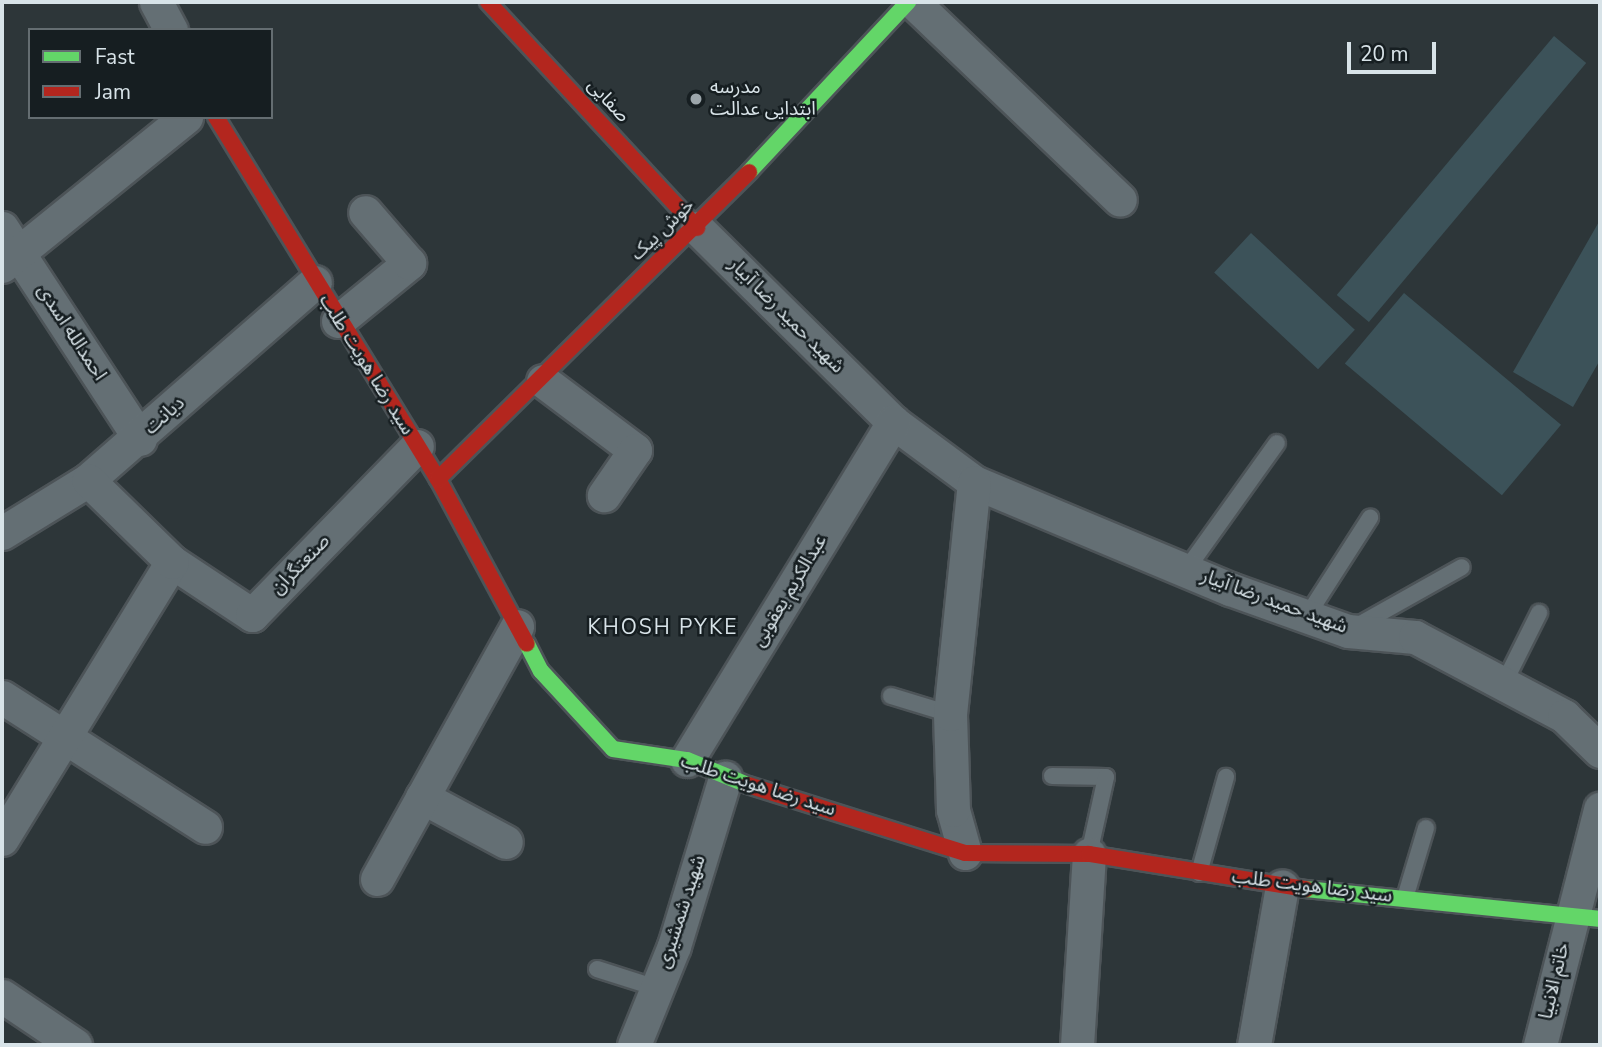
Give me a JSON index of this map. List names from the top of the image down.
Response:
{
  "streets": {
    "street": [
      "صفایی",
      "خوش پیک",
      "شهید حمید رضا آبیار",
      "احمدالله اسدی",
      "سید رضا هویت طلب",
      "دیانت",
      "صنعتگران",
      "عبدالکریم یعقوبی",
      "شهید شمشیری",
      "خاتم الانبیا"
    ]
  },
  "crossings": [
    ["صفایی", "خوش پیک"],
    ["صفایی", "شهید حمید رضا آبیار"],
    ["خوش پیک", "شهید حمید رضا آبیار"],
    ["خوش پیک", "سید رضا هویت طلب"],
    ["شهید حمید رضا آبیار", "عبدالکریم یعقوبی"],
    ["احمدالله اسدی", "دیانت"],
    ["سید رضا هویت طلب", "دیانت"],
    ["سید رضا هویت طلب", "صنعتگران"],
    ["سید رضا هویت طلب", "عبدالکریم یعقوبی"],
    ["سید رضا هویت طلب", "شهید شمشیری"],
    ["سید رضا هویت طلب", "خاتم الانبیا"],
    ["دیانت", "صنعتگران"]
  ],
  "districts": ["KHOSH PYKE"],
  "places": ["مدرسه ابتدایی عدالت"],
  "legend": ["Fast", "Jam"],
  "scale_bar": "20 m"
}
